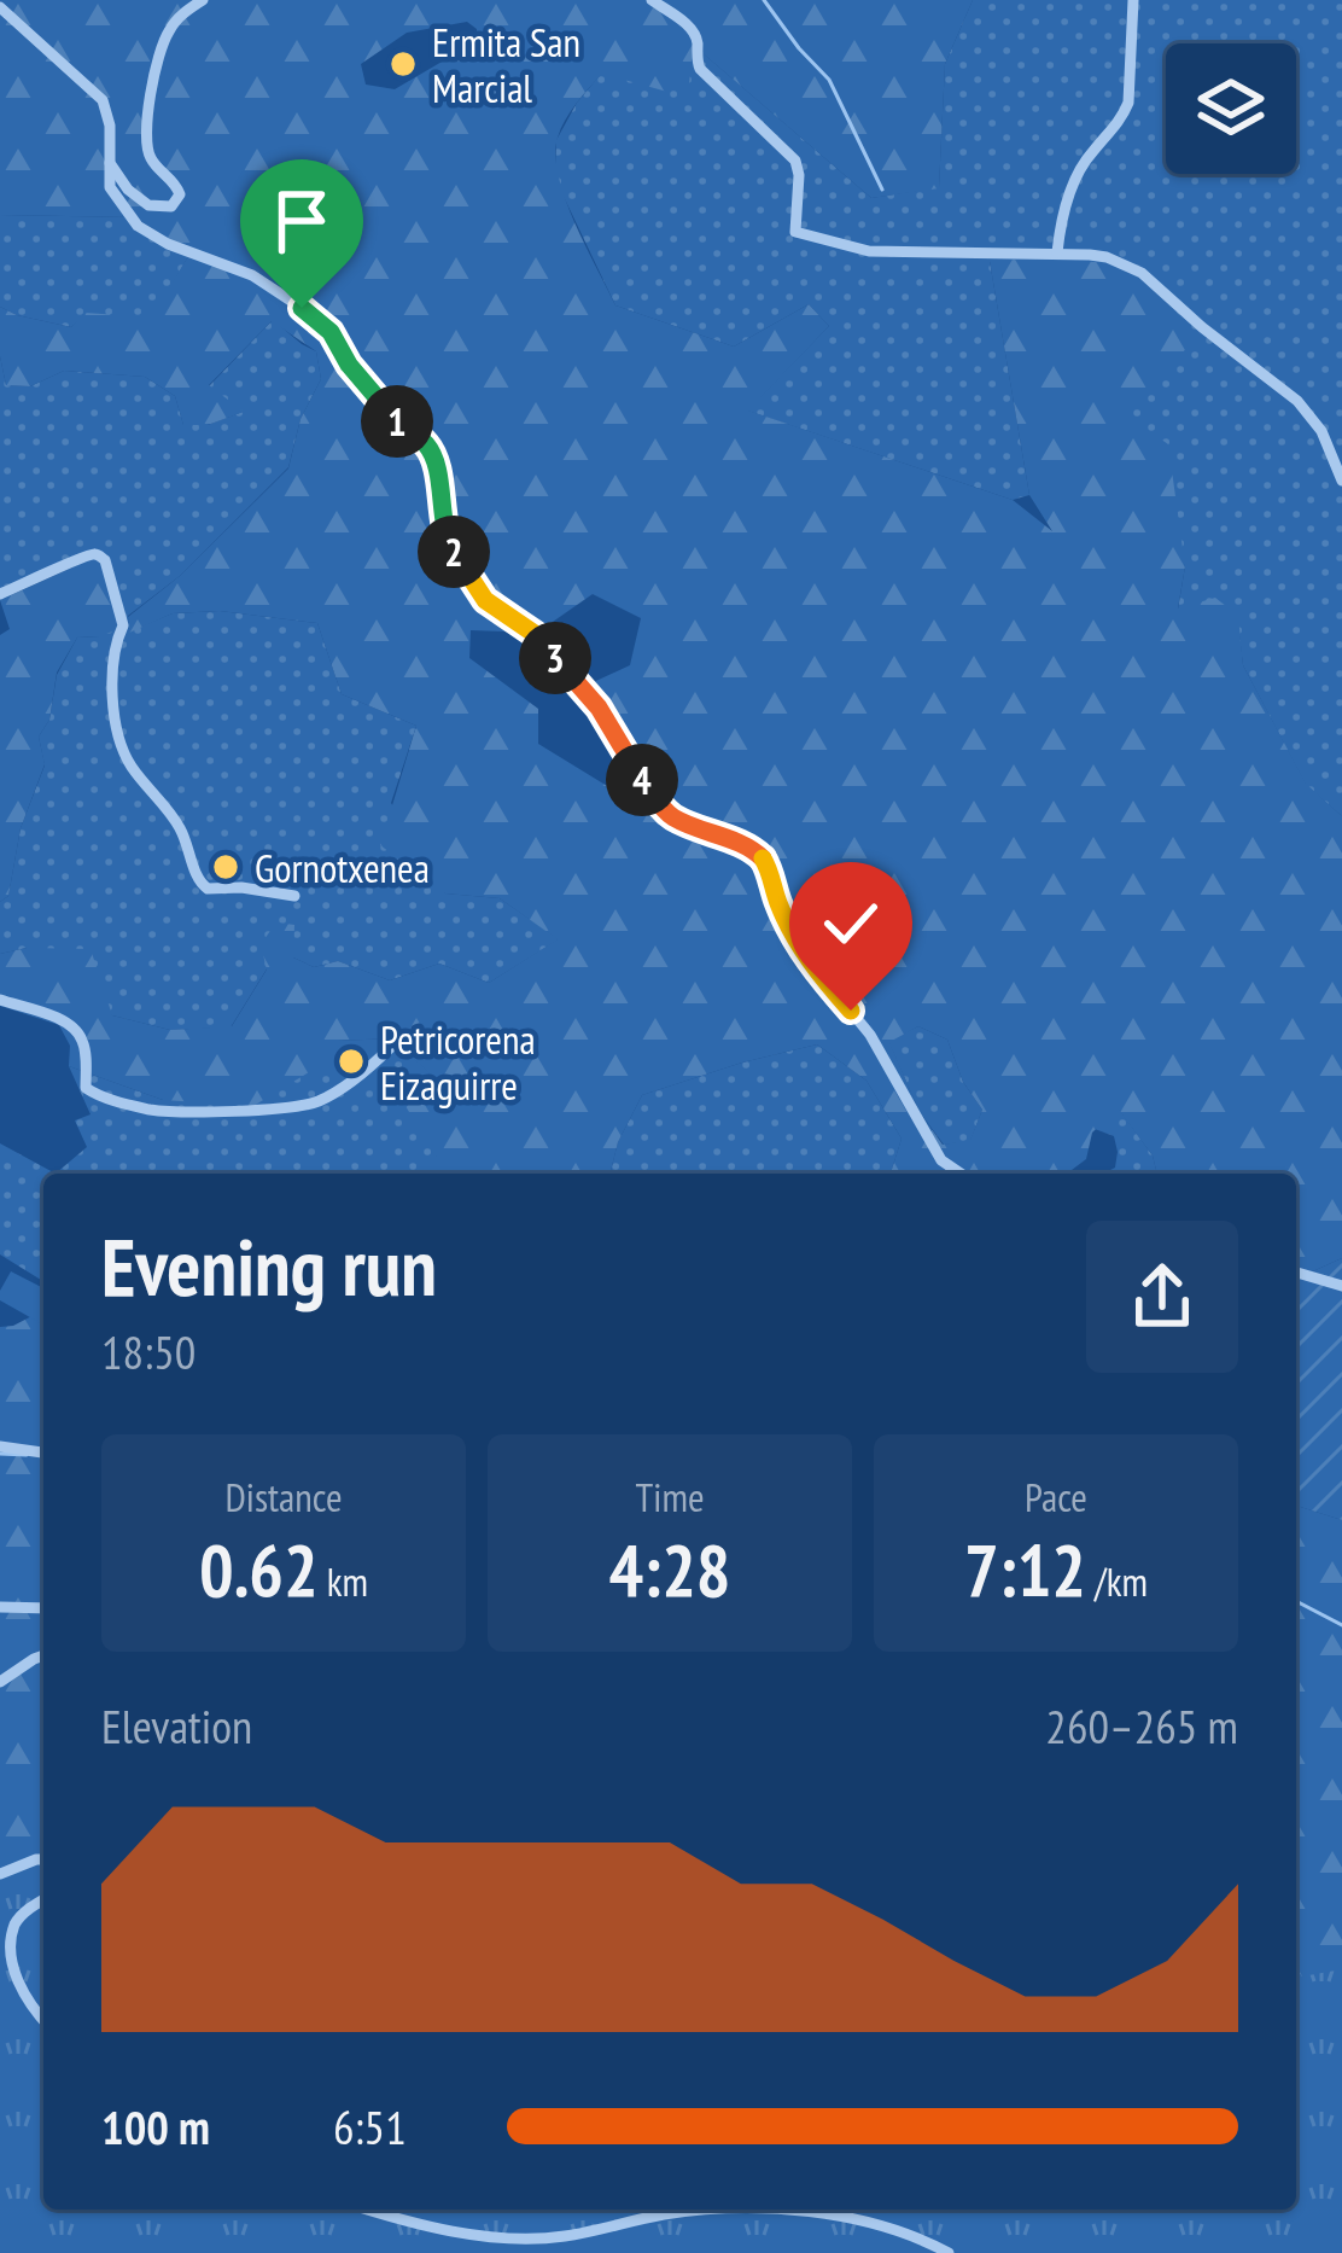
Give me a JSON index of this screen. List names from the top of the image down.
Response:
{
  "places": ["Ermita San Marcial", "Gornotxenea", "Petricorena Eizaguirre"],
  "page": {
    "pins": [
      "1",
      "2",
      "3",
      "4"
    ],
    "heading": ["Evening run", "18:50"],
    "stats": [
      ["Distance", "0.62 km"],
      ["Time", "4:28"],
      ["Pace", "7:12 /km"]
    ],
    "chart": ["Elevation", "260–265 m"],
    "list": [
      {
        "name": "100 m",
        "note": "6:51"
      }
    ]
  }
}
